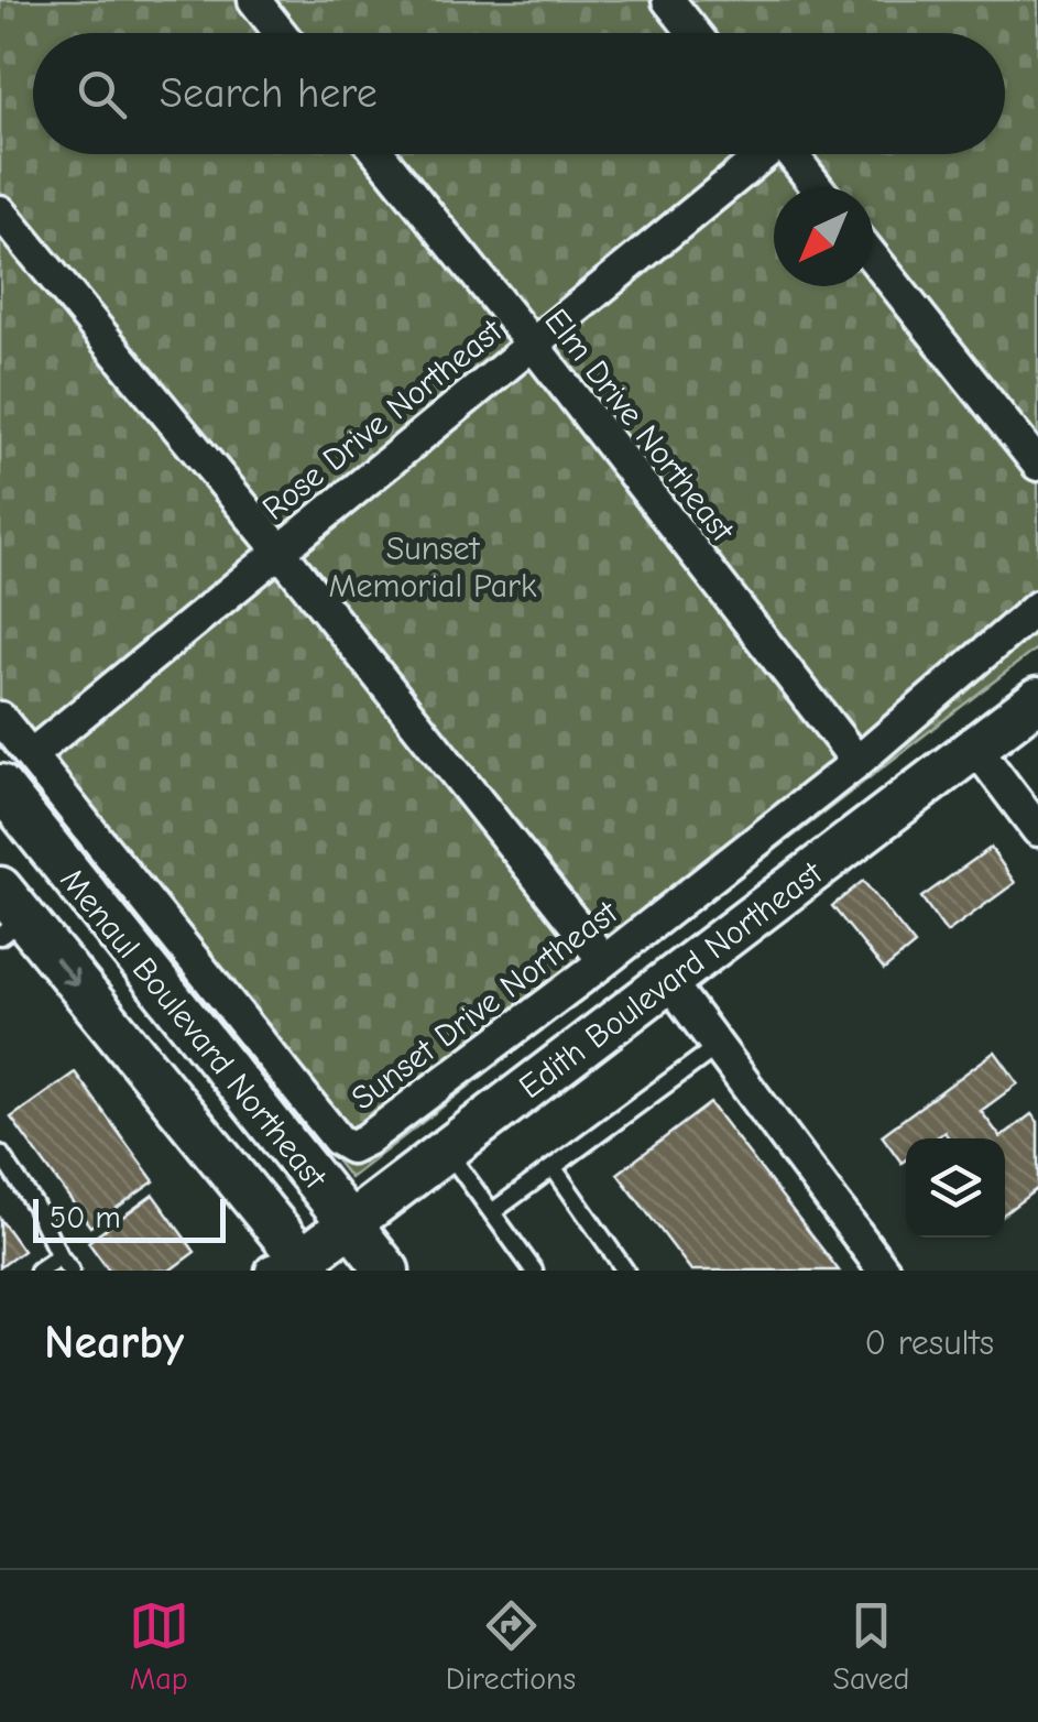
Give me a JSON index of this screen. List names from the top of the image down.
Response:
{
  "streets": {
    "main road": ["Edith Boulevard Northeast", "Menaul Boulevard Northeast"],
    "street": ["Rose Drive Northeast", "Elm Drive Northeast", "Sunset Drive Northeast"]
  },
  "crossings": [
    ["Rose Drive Northeast", "Elm Drive Northeast"],
    ["Rose Drive Northeast", "Sunset Drive Northeast"],
    ["Elm Drive Northeast", "Sunset Drive Northeast"],
    ["Edith Boulevard Northeast", "Menaul Boulevard Northeast"]
  ],
  "parks": ["Sunset Memorial Park"],
  "scale_bar": "50 m",
  "north": "bottom left",
  "page": {
    "search": "Search here",
    "scale": "50 m",
    "heading": ["Nearby", "0 results"],
    "nav": ["Map", "Directions", "Saved"]
  }
}
